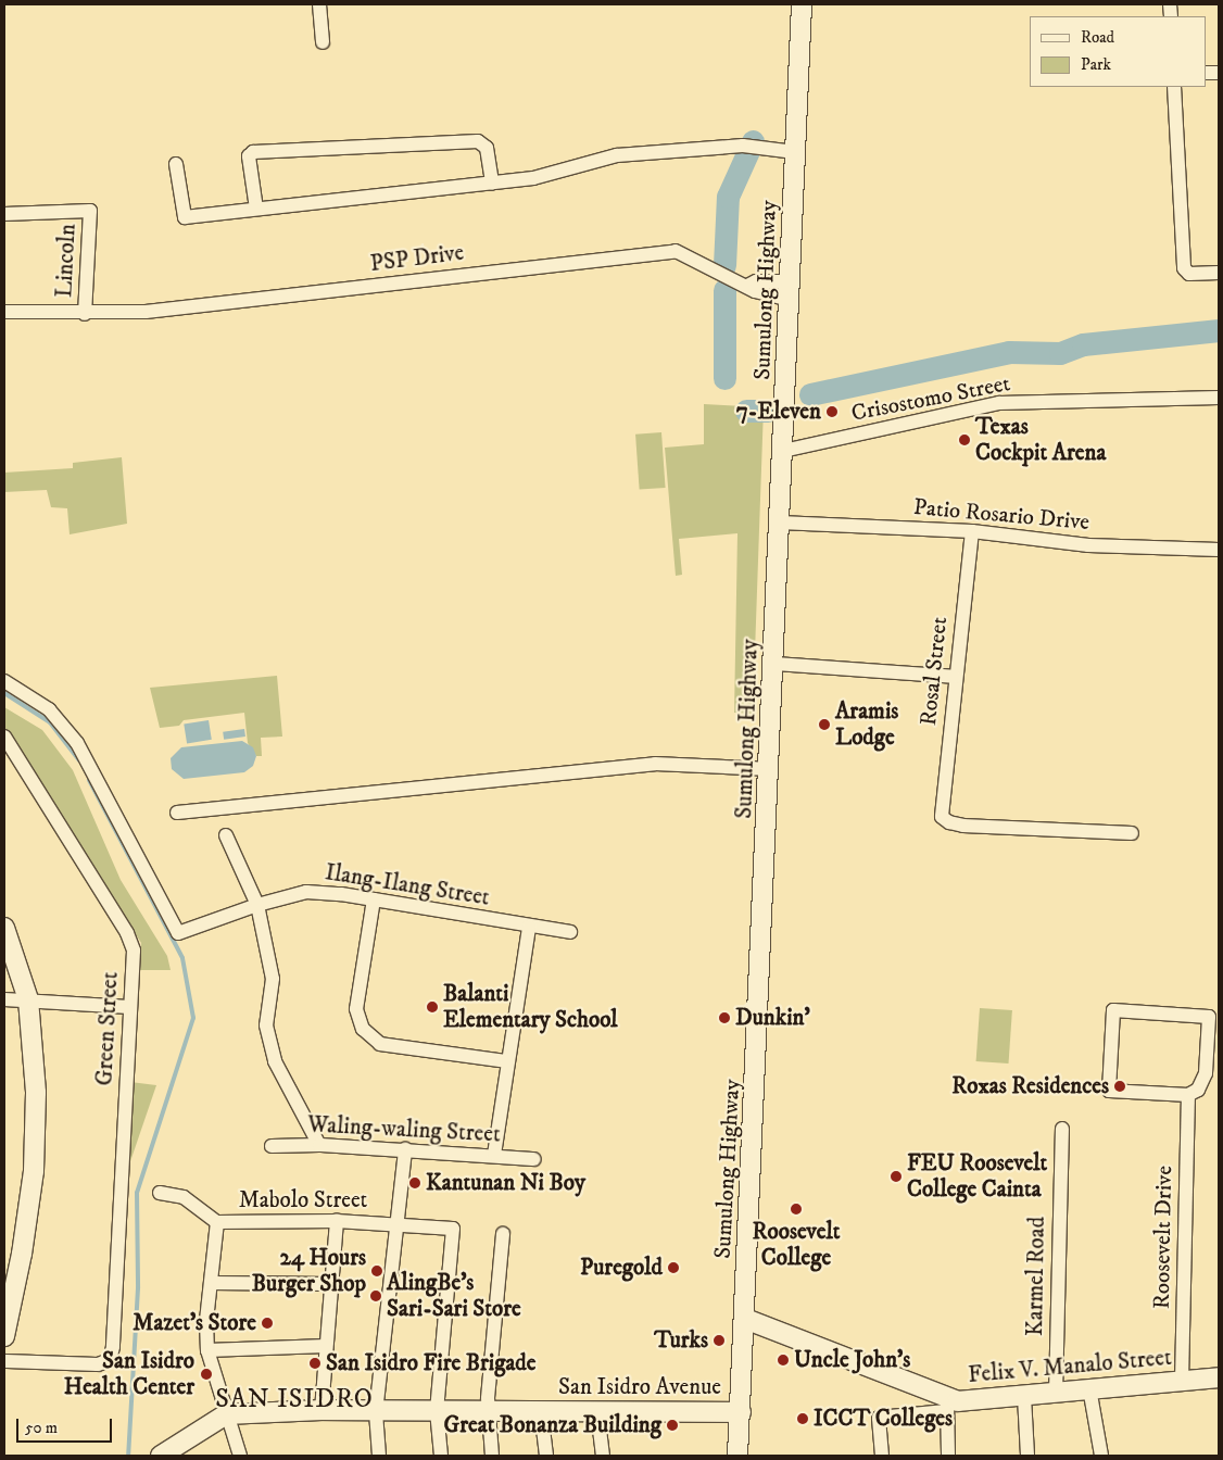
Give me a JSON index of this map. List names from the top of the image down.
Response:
{
  "streets": {
    "street": [
      "PSP Drive",
      "Lincoln",
      "Sumulong Highway",
      "Crisostomo Street",
      "Patio Rosario Drive",
      "Rosal Street",
      "Ilang-Ilang Street",
      "Green Street",
      "Waling-waling Street",
      "Mabolo Street",
      "Roosevelt Drive",
      "Karmel Road",
      "Felix V. Manalo Street",
      "San Isidro Avenue"
    ]
  },
  "crossings": [
    ["PSP Drive", "Lincoln"],
    ["PSP Drive", "Sumulong Highway"],
    ["Sumulong Highway", "Crisostomo Street"],
    ["Sumulong Highway", "Patio Rosario Drive"],
    ["Sumulong Highway", "Felix V. Manalo Street"],
    ["Sumulong Highway", "San Isidro Avenue"],
    ["Patio Rosario Drive", "Rosal Street"],
    ["Mabolo Street", "San Isidro Avenue"],
    ["Roosevelt Drive", "Felix V. Manalo Street"],
    ["Karmel Road", "Felix V. Manalo Street"]
  ],
  "districts": ["SAN ISIDRO"],
  "places": [
    "7-Eleven",
    "Texas Cockpit Arena",
    "Aramis Lodge",
    "Balanti Elementary School",
    "Dunkin'",
    "Roxas Residences",
    "FEU Roosevelt College Cainta",
    "Kantunan Ni Boy",
    "Roosevelt College",
    "Puregold",
    "24 Hours Burger Shop",
    "AlingBe's Sari-Sari Store",
    "Mazet's Store",
    "Turks",
    "Uncle John's",
    "San Isidro Fire Brigade",
    "San Isidro Health Center",
    "ICCT Colleges",
    "Great Bonanza Building"
  ],
  "legend": ["Road", "Park"],
  "scale_bar": "50 m"
}
